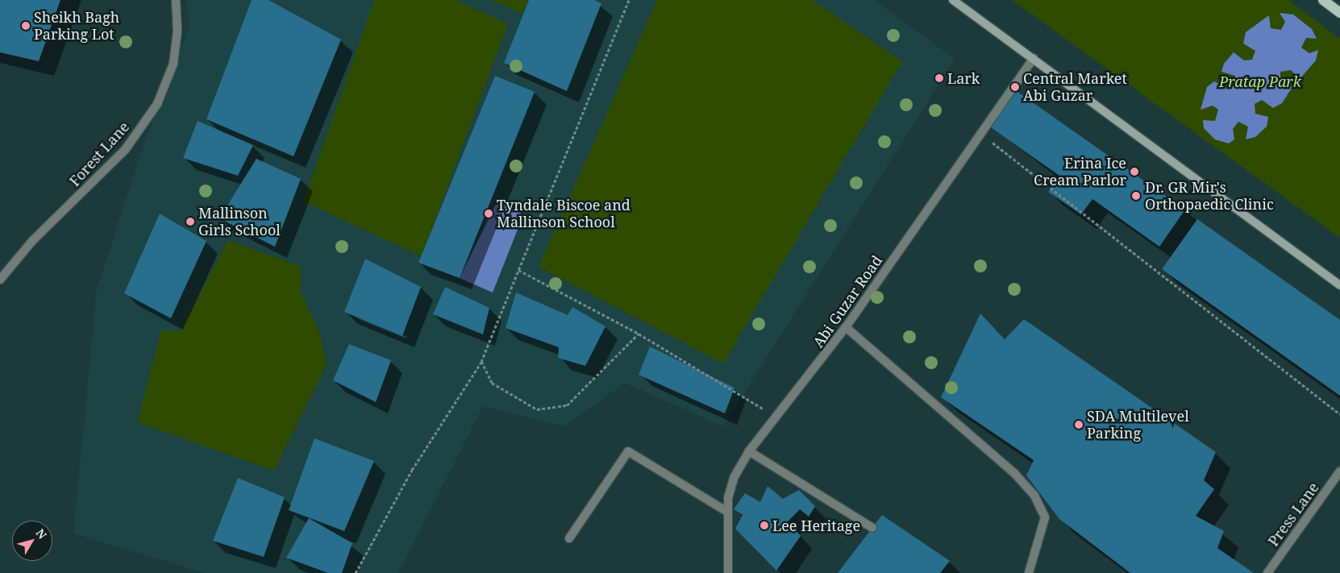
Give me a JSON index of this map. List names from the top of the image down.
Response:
{
  "streets": {
    "street": ["Forest Lane", "Abi Guzar Road", "Press Lane"]
  },
  "parks": ["Pratap Park"],
  "places": [
    "Sheikh Bagh Parking Lot",
    "Lark",
    "Central Market Abi Guzar",
    "Erina Ice Cream Parlor",
    "Dr. GR Mir's Orthopaedic Clinic",
    "Tyndale Biscoe and Mallinson School",
    "Mallinson Girls School",
    "SDA Multilevel Parking",
    "Lee Heritage"
  ],
  "north": "top right"
}
